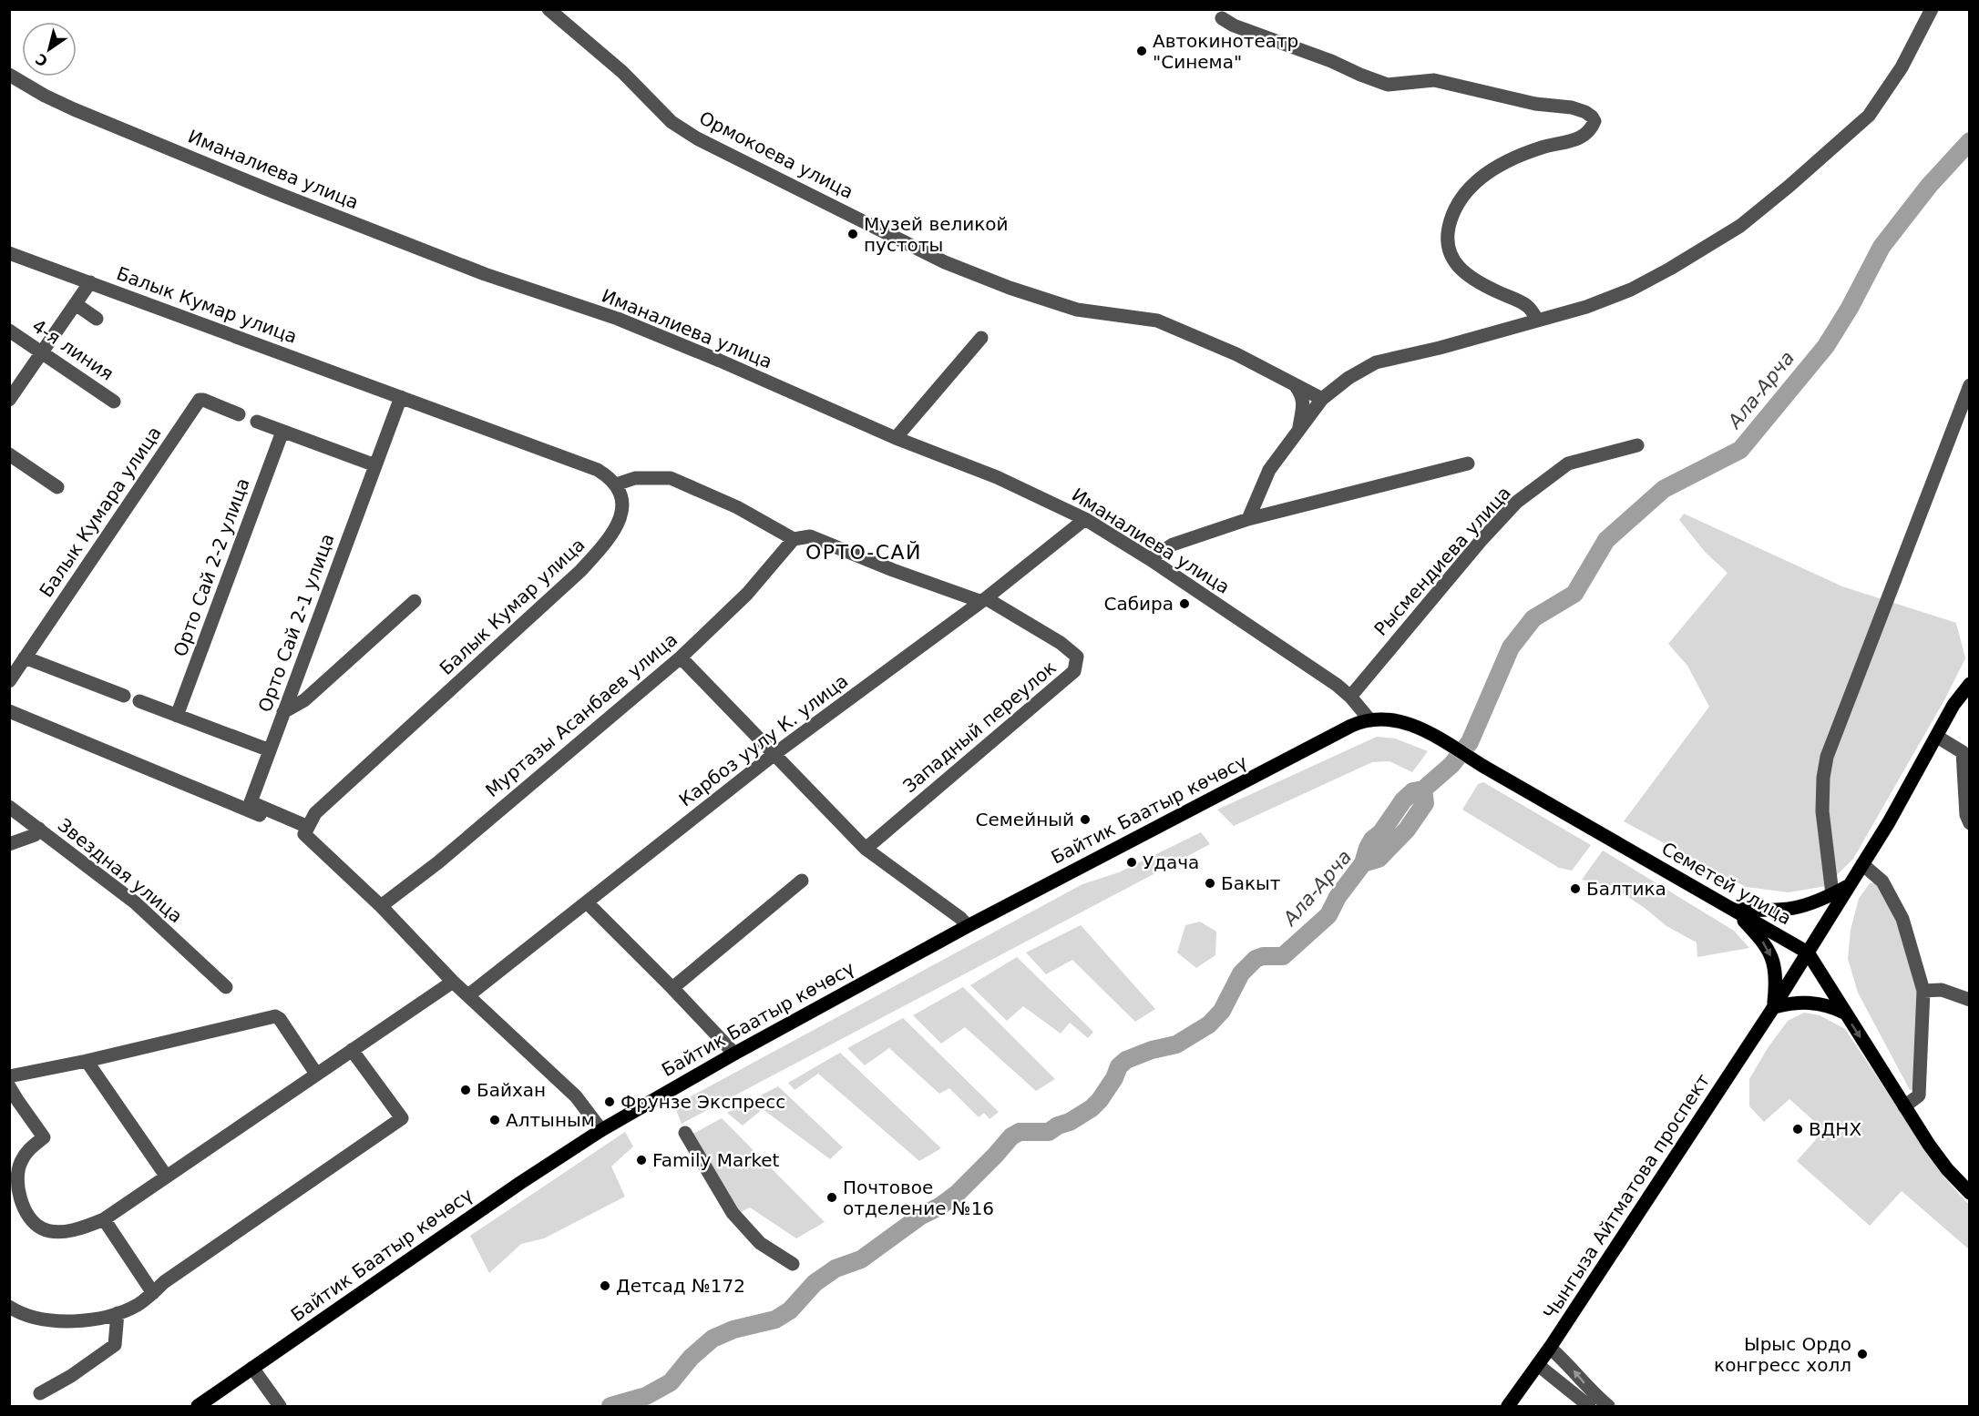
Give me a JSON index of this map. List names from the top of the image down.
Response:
{
  "streets": {
    "main road": ["Байтик Баатыр көчөсү", "Семетей улица", "Чынгыза Айтматова проспект"],
    "street": [
      "Ормокоева улица",
      "Иманалиева улица",
      "Балык Кумар улица",
      "4-я линия",
      "Балык Кумара улица",
      "Рысмендиева улица",
      "Орто Сай 2-2 улица",
      "Орто Сай 2-1 улица",
      "Муртазы Асанбаев улица",
      "Западный переулок",
      "Карбоз уулу К. улица",
      "Звездная улица"
    ]
  },
  "crossings": [
    ["Иманалиева улица", "Рысмендиева улица"],
    ["Иманалиева улица", "Карбоз уулу К. улица"],
    ["Иманалиева улица", "Байтик Баатыр көчөсү"],
    ["Иманалиева улица", "Семетей улица"],
    ["Балык Кумар улица", "Орто Сай 2-1 улица"],
    ["Западный переулок", "Карбоз уулу К. улица"],
    ["Байтик Баатыр көчөсү", "Семетей улица"],
    ["Семетей улица", "Чынгыза Айтматова проспект"]
  ],
  "districts": ["ОРТО-САЙ"],
  "water": ["Ала-Арча"],
  "places": [
    "Автокинотеатр \"Синема\"",
    "Музей великой пустоты",
    "Сабира",
    "Семейный",
    "Удача",
    "Бакыт",
    "Балтика",
    "Байхан",
    "Фрунзе Экспресс",
    "Алтыным",
    "ВДНХ",
    "Family Market",
    "Почтовое отделение №16",
    "Детсад №172",
    "Ырыс Ордо конгресс холл"
  ],
  "north": "bottom left"
}
